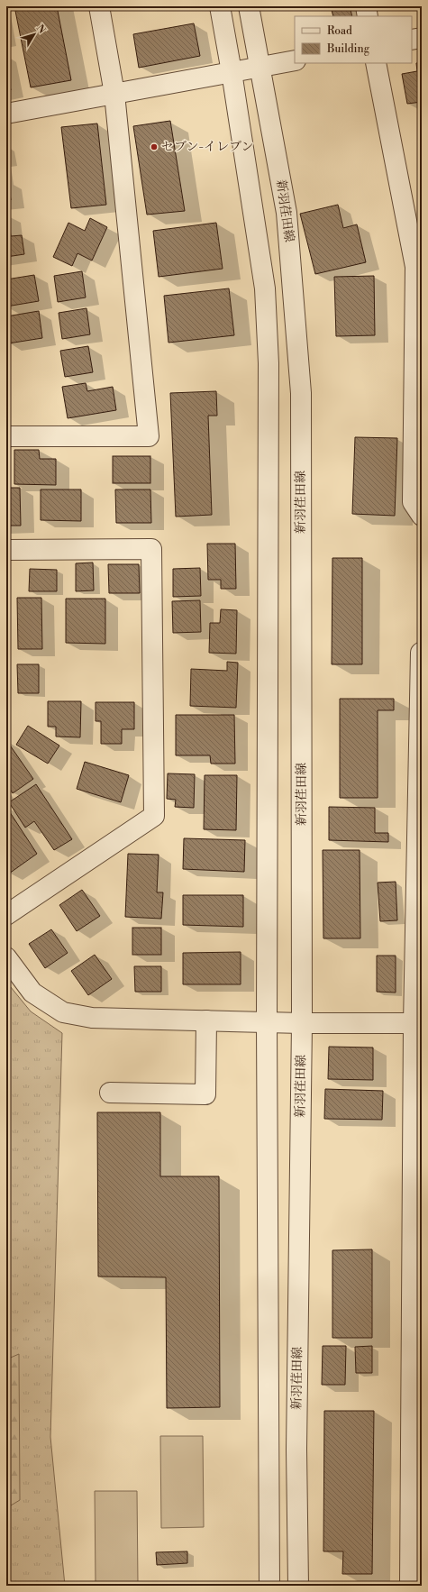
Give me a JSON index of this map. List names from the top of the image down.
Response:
{
  "streets": {
    "street": ["新羽荏田線"]
  },
  "places": ["セブン-イレブン"],
  "legend": ["Road", "Building"],
  "north": "top right"
}
